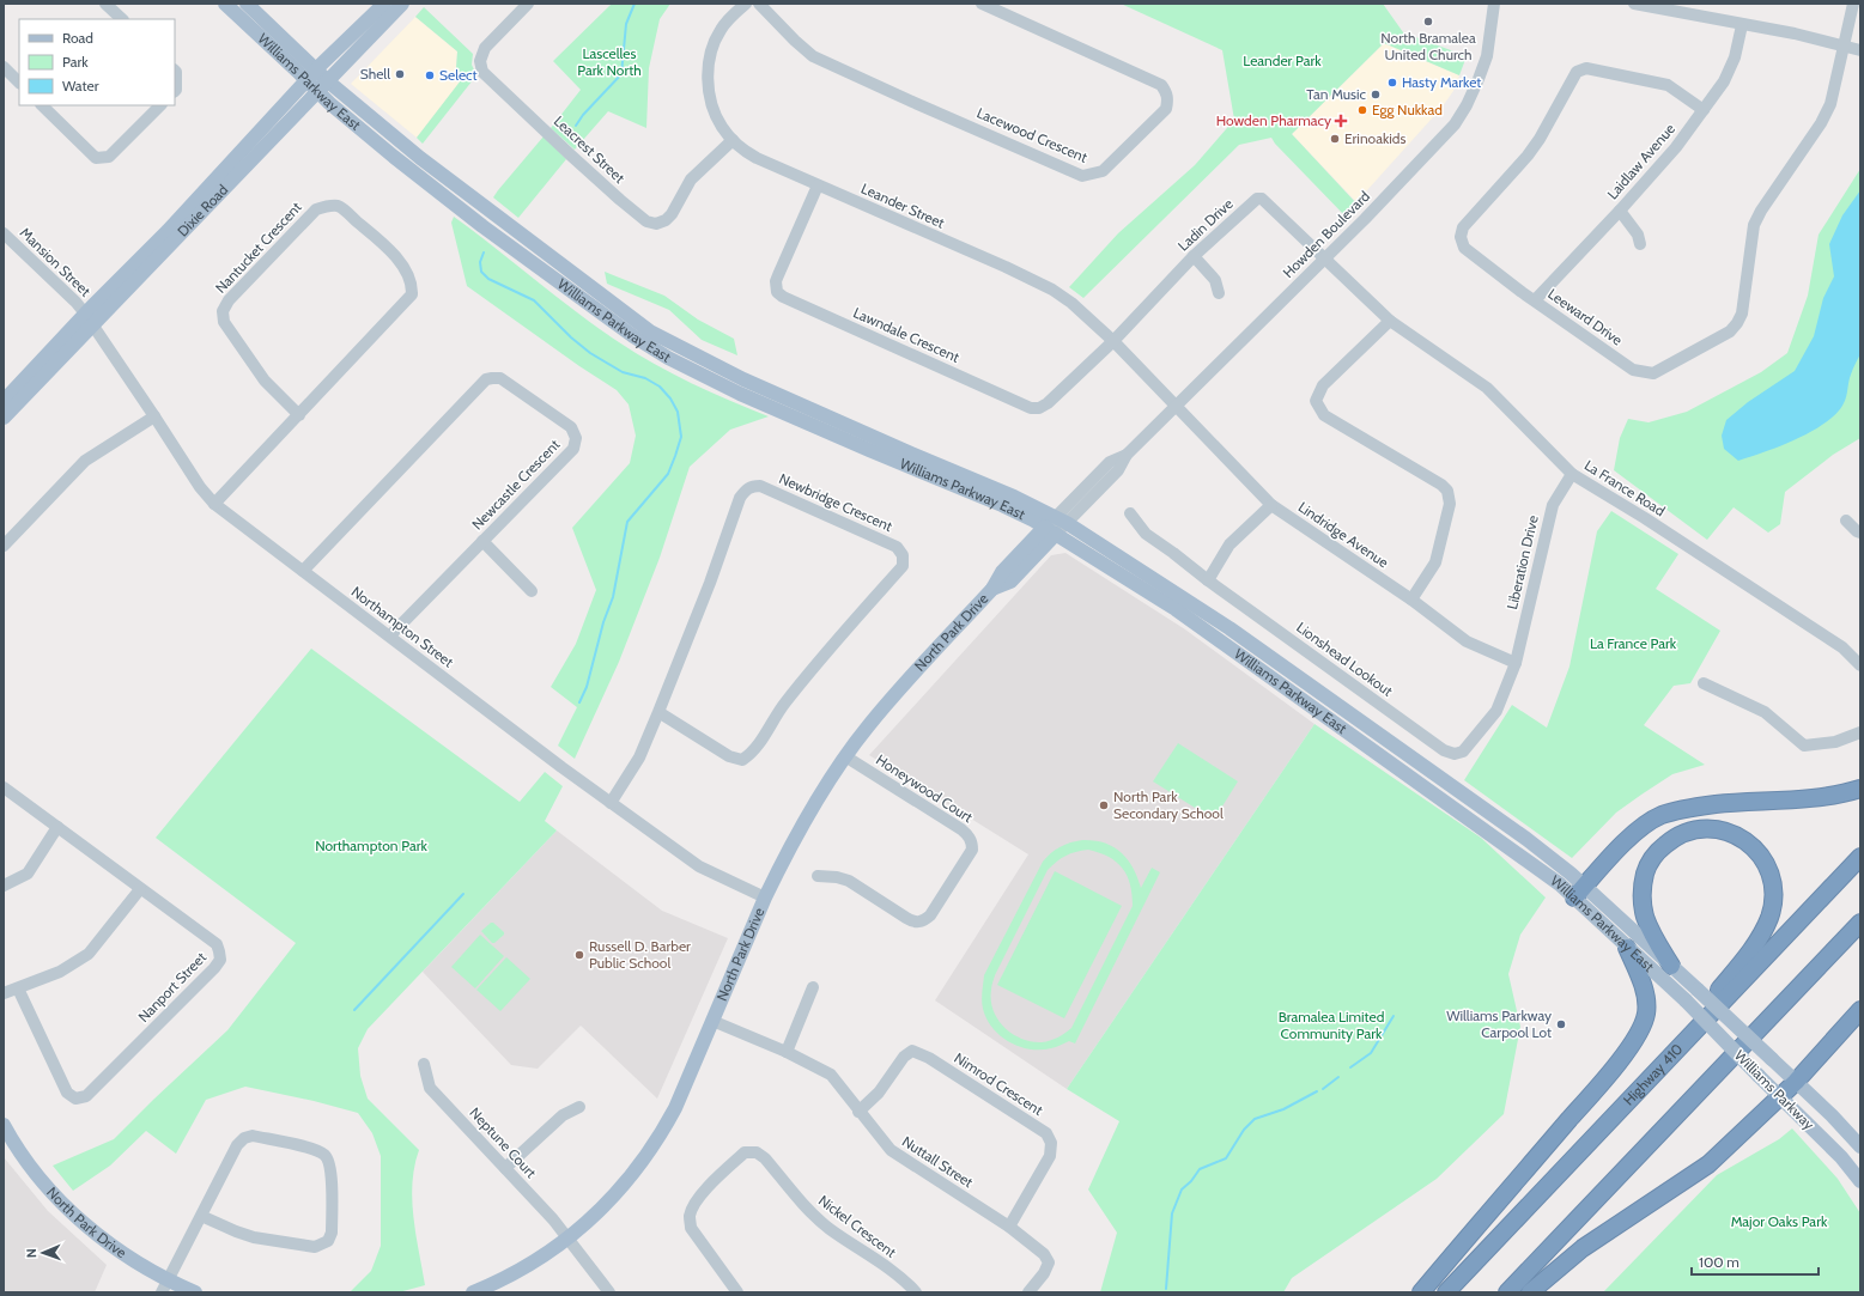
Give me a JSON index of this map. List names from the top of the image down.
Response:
{
  "streets": {
    "highway": ["Highway 410"],
    "main road": [
      "Williams Parkway East",
      "Dixie Road",
      "North Park Drive",
      "Williams Parkway"
    ],
    "street": [
      "Lacewood Crescent",
      "Leacrest Street",
      "Laidlaw Avenue",
      "Leander Street",
      "Ladin Drive",
      "Howden Boulevard",
      "Nantucket Crescent",
      "Mansion Street",
      "Leeward Drive",
      "Lawndale Crescent",
      "Newcastle Crescent",
      "La France Road",
      "Newbridge Crescent",
      "Lindridge Avenue",
      "Liberation Drive",
      "Northampton Street",
      "Lionshead Lookout",
      "Honeywood Court",
      "Nanport Street",
      "Nimrod Crescent",
      "Neptune Court",
      "Nuttall Street",
      "Nickel Crescent"
    ]
  },
  "crossings": [
    ["Williams Parkway East", "Dixie Road"],
    ["Williams Parkway East", "Howden Boulevard"],
    ["Williams Parkway East", "North Park Drive"],
    ["Williams Parkway East", "Williams Parkway"],
    ["Leacrest Street", "Leander Street"],
    ["Laidlaw Avenue", "Leeward Drive"],
    ["Leander Street", "Ladin Drive"],
    ["Leander Street", "Howden Boulevard"],
    ["Leander Street", "Lawndale Crescent"],
    ["Leander Street", "Lindridge Avenue"],
    ["Dixie Road", "Mansion Street"],
    ["Dixie Road", "Northampton Street"],
    ["Ladin Drive", "Howden Boulevard"],
    ["Ladin Drive", "Lawndale Crescent"],
    ["Ladin Drive", "La France Road"],
    ["Howden Boulevard", "La France Road"],
    ["Howden Boulevard", "Lindridge Avenue"],
    ["Howden Boulevard", "North Park Drive"],
    ["Nantucket Crescent", "Northampton Street"],
    ["Mansion Street", "Northampton Street"],
    ["Newcastle Crescent", "Northampton Street"],
    ["La France Road", "Liberation Drive"],
    ["Newbridge Crescent", "Northampton Street"],
    ["Lindridge Avenue", "Liberation Drive"],
    ["Lindridge Avenue", "Lionshead Lookout"],
    ["Liberation Drive", "Lionshead Lookout"],
    ["Northampton Street", "North Park Drive"],
    ["North Park Drive", "Honeywood Court"],
    ["North Park Drive", "Neptune Court"],
    ["North Park Drive", "Nuttall Street"],
    ["Nimrod Crescent", "Nuttall Street"]
  ],
  "parks": [
    "Lascelles Park North",
    "Leander Park",
    "La France Park",
    "Northampton Park",
    "Bramalea Limited Community Park",
    "Major Oaks Park"
  ],
  "places": {
    "other": [
      "North Bramalea United Church",
      "Shell",
      "Select",
      "Hasty Market",
      "Tan Music",
      "Egg Nukkad",
      "Erinoakids",
      "North Park Secondary School",
      "Russell D. Barber Public School",
      "Williams Parkway Carpool Lot"
    ],
    "health": ["Howden Pharmacy"]
  },
  "legend": ["Road", "Park", "Water"],
  "scale_bar": "100 m",
  "north": "left"
}
